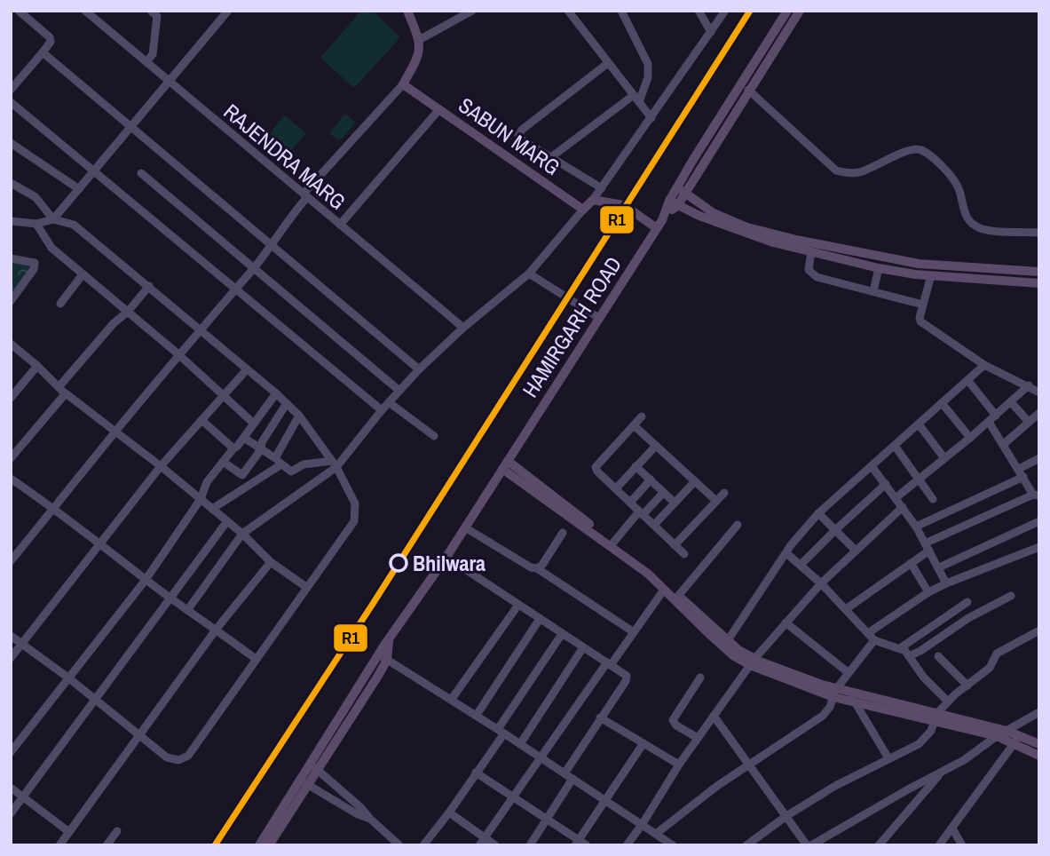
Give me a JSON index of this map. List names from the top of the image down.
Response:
{
  "streets": {
    "main road": ["SABUN MARG", "HAMIRGARH ROAD"],
    "street": ["RAJENDRA MARG"]
  },
  "places": ["Bhilwara"],
  "lines": ["transit line R1"]
}
